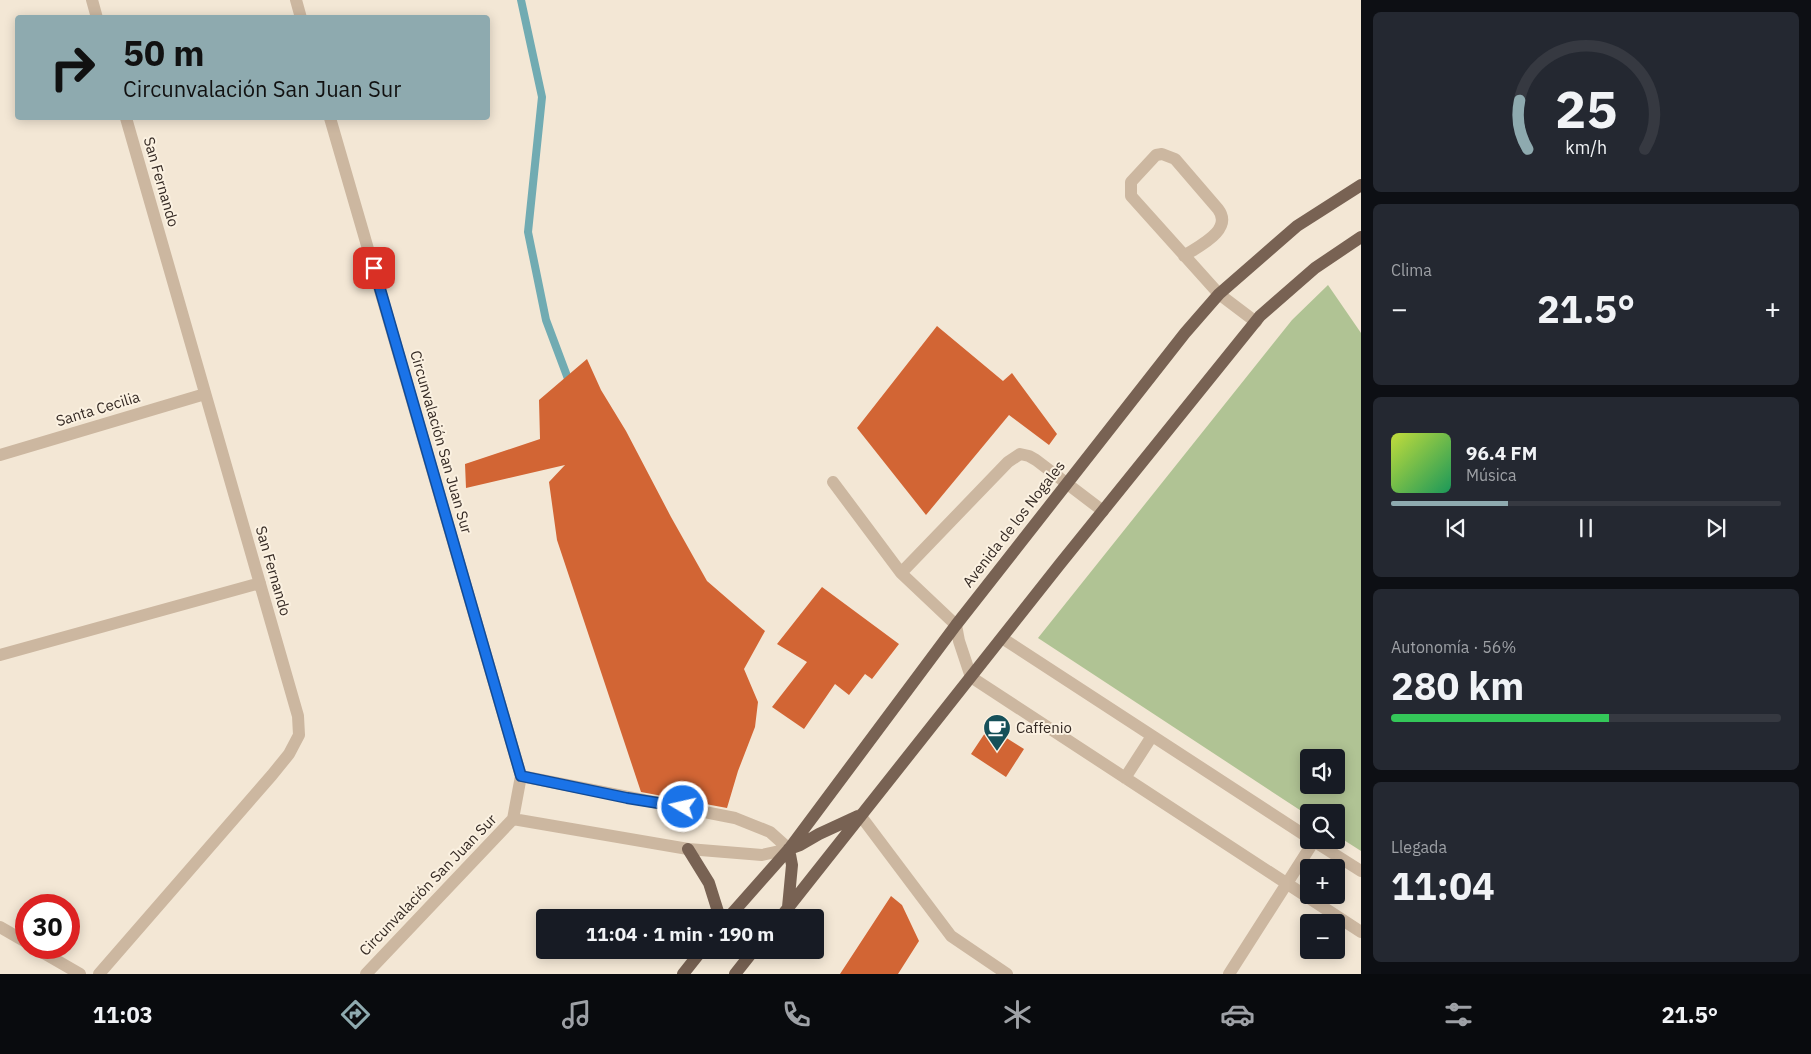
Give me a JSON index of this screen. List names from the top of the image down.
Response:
{
  "streets": {
    "main road": ["Avenida de los Nogales"],
    "street": ["San Fernando", "Santa Cecilia", "Circunvalación San Juan Sur"]
  },
  "crossings": [
    ["San Fernando", "Santa Cecilia"],
    ["Circunvalación San Juan Sur", "Avenida de los Nogales"]
  ],
  "places": {
    "cafe": ["Caffenio"]
  },
  "page": {
    "turn": ["50 m", "Circunvalación San Juan Sur"],
    "tile": [
      "Clima",
      ["Autonomía · 56%", "280 km"],
      ["Llegada", "11:04"]
    ],
    "heat": ["−", "21.5°", "+"],
    "song": ["96.4 FM", "Música"],
    "map_buttons": ["+", "−"],
    "limit": "30",
    "trip": "11:04 · 1 min · 190 m",
    "tabs": ["11:03", "21.5°"],
    "gauge": ["25", "km/h"]
  }
}
